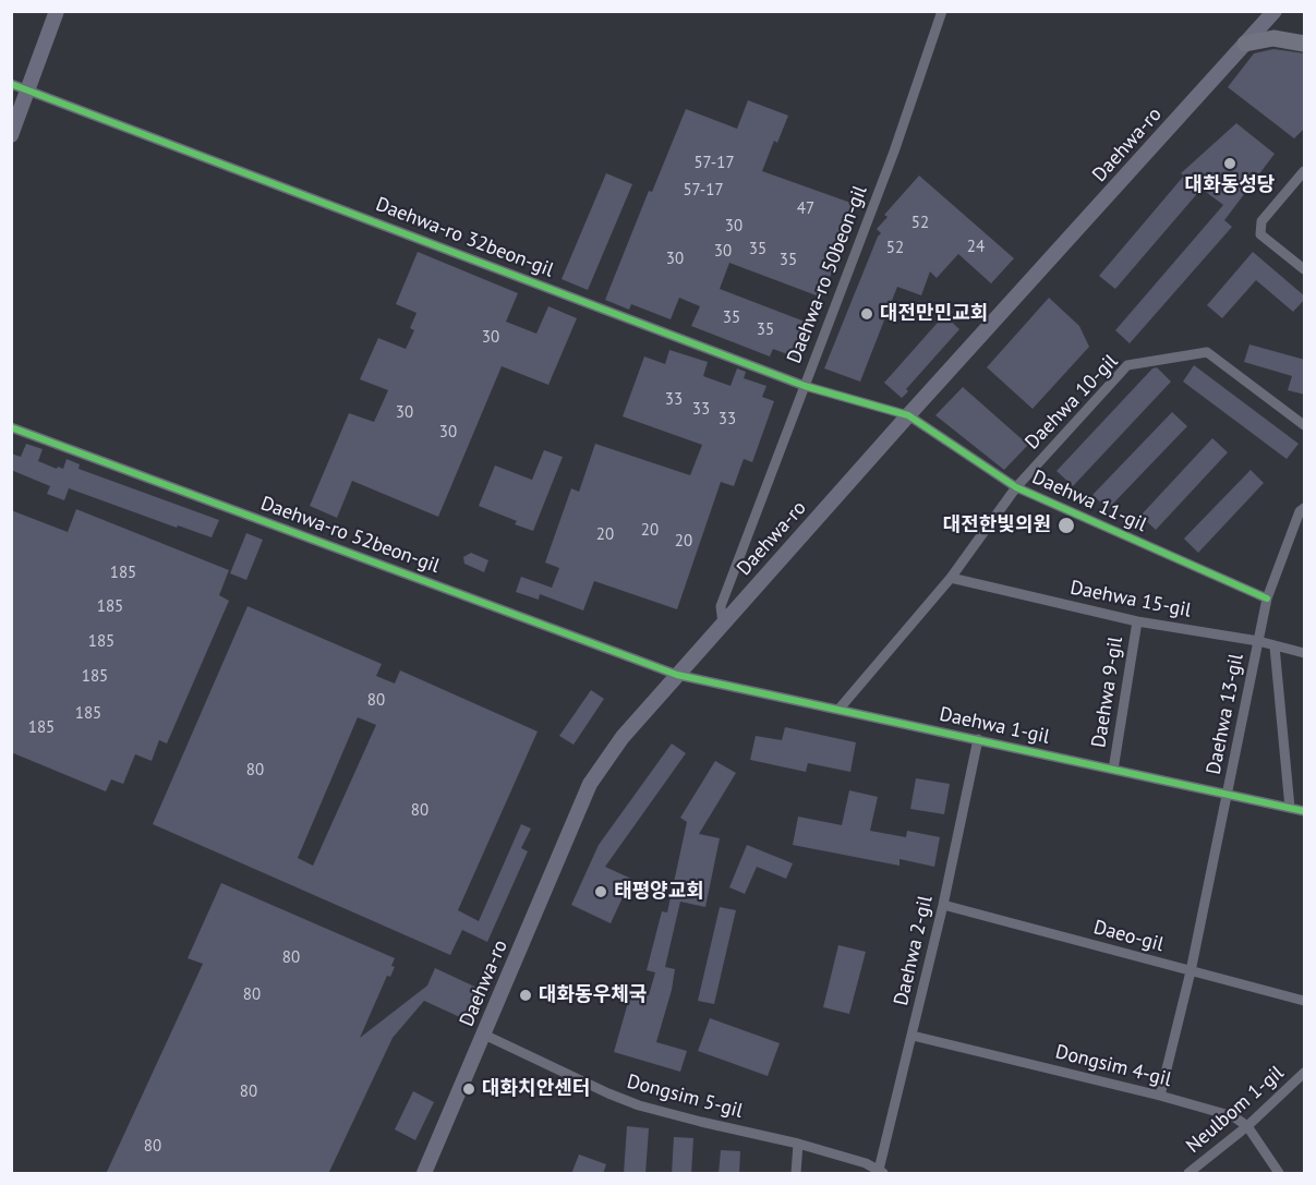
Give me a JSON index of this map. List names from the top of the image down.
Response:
{
  "streets": {
    "main road": ["Daehwa-ro"],
    "street": [
      "Daehwa-ro 32beon-gil",
      "Daehwa-ro 50beon-gil",
      "Daehwa 10-gil",
      "Daehwa 11-gil",
      "Daehwa-ro 52beon-gil",
      "Daehwa 15-gil",
      "Daehwa 9-gil",
      "Daehwa 13-gil",
      "Daehwa 1-gil",
      "Daeo-gil",
      "Daehwa 2-gil",
      "Dongsim 4-gil",
      "Dongsim 5-gil",
      "Neulbom 1-gil"
    ]
  },
  "crossings": [
    ["Daehwa-ro", "Daehwa-ro 32beon-gil"],
    ["Daehwa-ro", "Daehwa-ro 50beon-gil"],
    ["Daehwa-ro", "Daehwa 11-gil"],
    ["Daehwa-ro", "Daehwa-ro 52beon-gil"],
    ["Daehwa-ro", "Daehwa 1-gil"],
    ["Daehwa-ro", "Dongsim 5-gil"],
    ["Daehwa-ro 32beon-gil", "Daehwa-ro 50beon-gil"],
    ["Daehwa-ro 32beon-gil", "Daehwa 11-gil"],
    ["Daehwa 10-gil", "Daehwa 11-gil"],
    ["Daehwa 10-gil", "Daehwa 15-gil"],
    ["Daehwa 10-gil", "Daehwa 1-gil"],
    ["Daehwa 11-gil", "Daehwa 13-gil"],
    ["Daehwa-ro 52beon-gil", "Daehwa 1-gil"],
    ["Daehwa 15-gil", "Daehwa 9-gil"],
    ["Daehwa 15-gil", "Daehwa 13-gil"],
    ["Daehwa 9-gil", "Daehwa 1-gil"],
    ["Daehwa 13-gil", "Daehwa 1-gil"],
    ["Daehwa 13-gil", "Daeo-gil"],
    ["Daehwa 13-gil", "Dongsim 4-gil"],
    ["Daehwa 1-gil", "Daehwa 2-gil"],
    ["Daeo-gil", "Daehwa 2-gil"],
    ["Daehwa 2-gil", "Dongsim 4-gil"],
    ["Daehwa 2-gil", "Dongsim 5-gil"],
    ["Dongsim 4-gil", "Neulbom 1-gil"]
  ],
  "places": [
    "대화동성당",
    "대전만민교회",
    "대전한빛의원",
    "태평양교회",
    "대화동우체국",
    "대화치안센터"
  ],
  "house_numbers": [
    "57-17",
    "57-17",
    "47",
    "52",
    "30",
    "24",
    "52",
    "35",
    "30",
    "30",
    "35",
    "35",
    "35",
    "30",
    "33",
    "33",
    "30",
    "33",
    "30",
    "20",
    "20",
    "20",
    "185",
    "185",
    "185",
    "185",
    "80",
    "185",
    "185",
    "80",
    "80",
    "80",
    "80",
    "80",
    "80"
  ]
}
